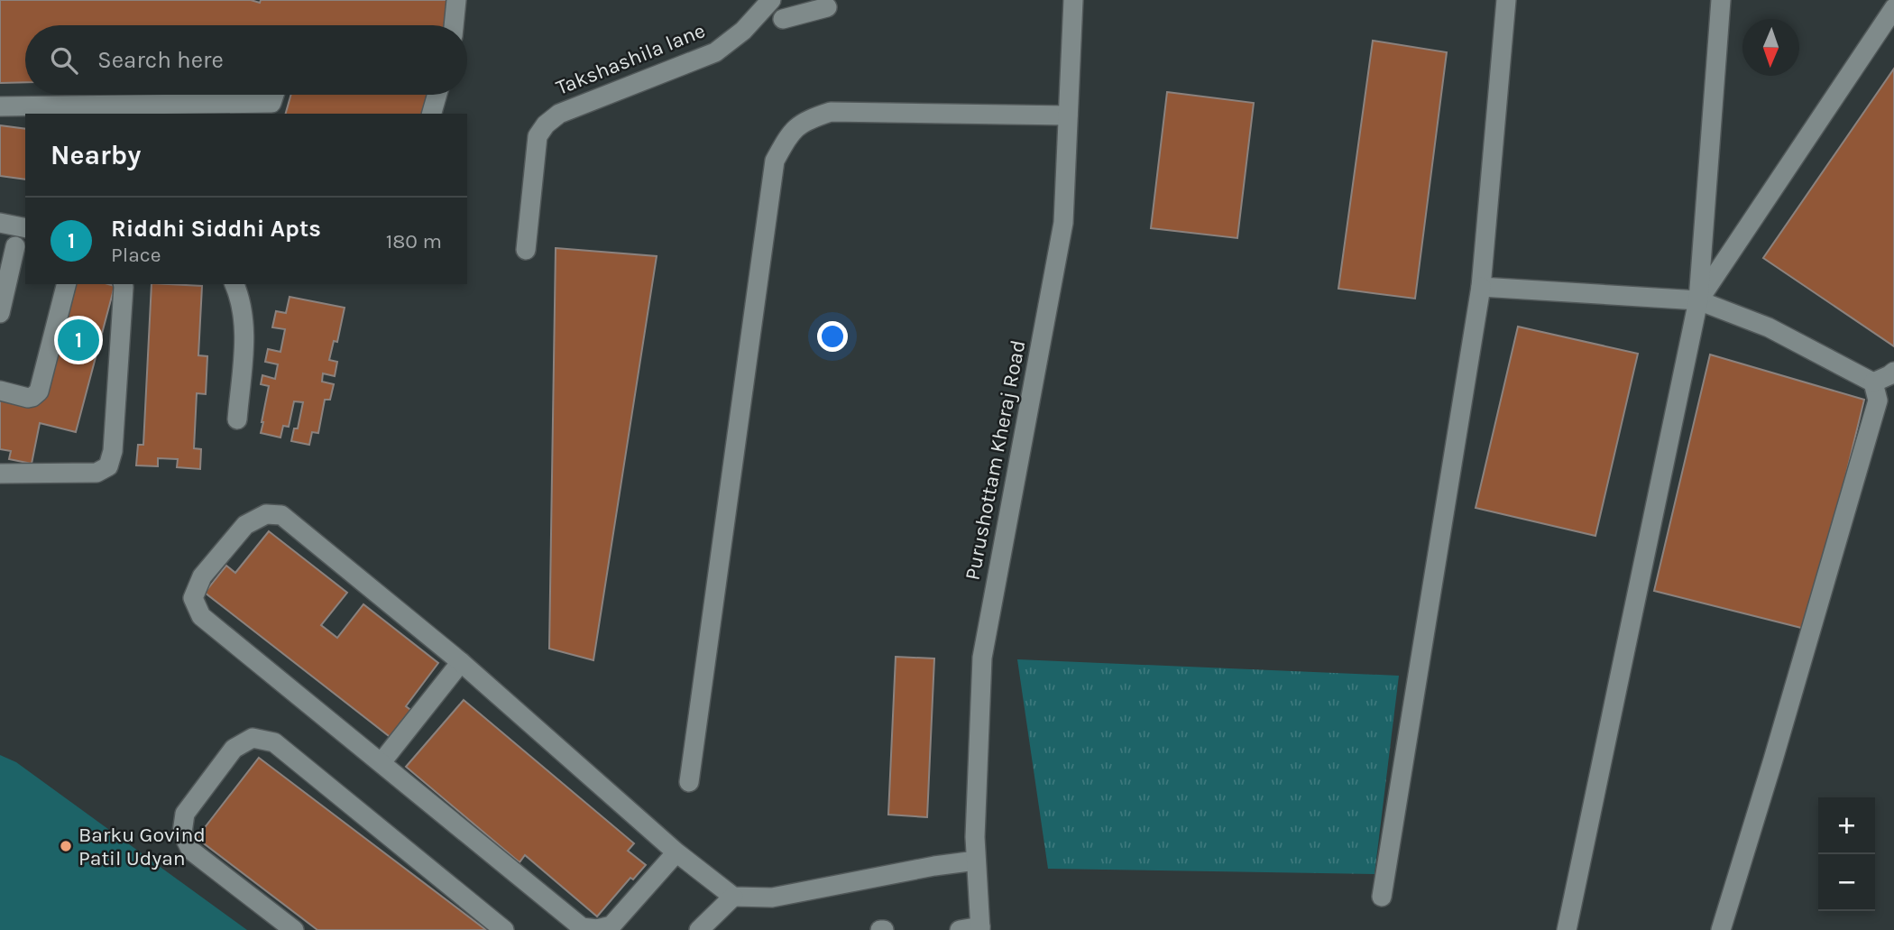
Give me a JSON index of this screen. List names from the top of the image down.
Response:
{
  "streets": {
    "street": ["Takshashila lane", "Purushottam Kheraj Road"]
  },
  "places": ["Barku Govind Patil Udyan"],
  "north": "bottom",
  "page": {
    "search": "Search here",
    "heading": "Nearby",
    "list": [
      {
        "mark": "1",
        "name": "Riddhi Siddhi Apts",
        "note": "Place",
        "value": "180 m"
      }
    ],
    "pins": "1",
    "map_buttons": ["+", "−"]
  }
}
